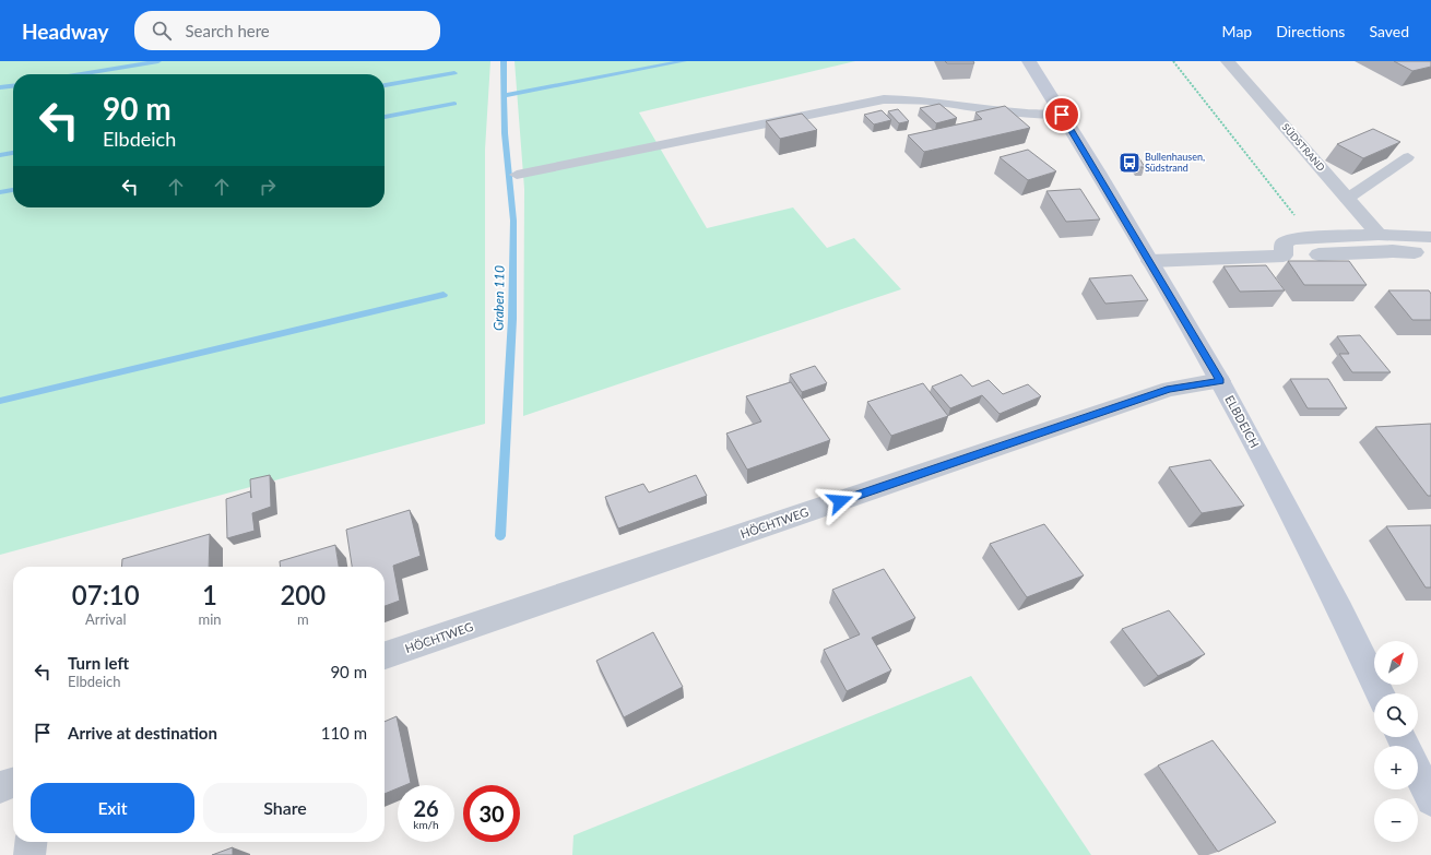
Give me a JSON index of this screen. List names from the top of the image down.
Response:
{
  "streets": {
    "street": ["SÜDSTRAND", "ELBDEICH", "HÖCHTWEG"]
  },
  "crossings": [
    ["ELBDEICH", "HÖCHTWEG"]
  ],
  "water": ["Graben 110"],
  "places": {
    "bus stop": ["Bullenhausen, Südstrand"]
  },
  "north": "top right",
  "page": {
    "header": "Headway",
    "search": "Search here",
    "nav": ["Map", "Directions", "Saved"],
    "turn": ["90 m", "Elbdeich"],
    "eta": [
      "07:10",
      "Arrival",
      "1",
      "min",
      "200",
      "m"
    ],
    "map_buttons": ["+", "−"],
    "list": [
      {
        "name": "Turn left",
        "note": "Elbdeich",
        "value": "90 m"
      },
      {
        "name": "Arrive at destination",
        "value": "110 m"
      }
    ],
    "buttons": ["Exit", "Share"],
    "speed": "26 km/h",
    "limit": "30"
  }
}
